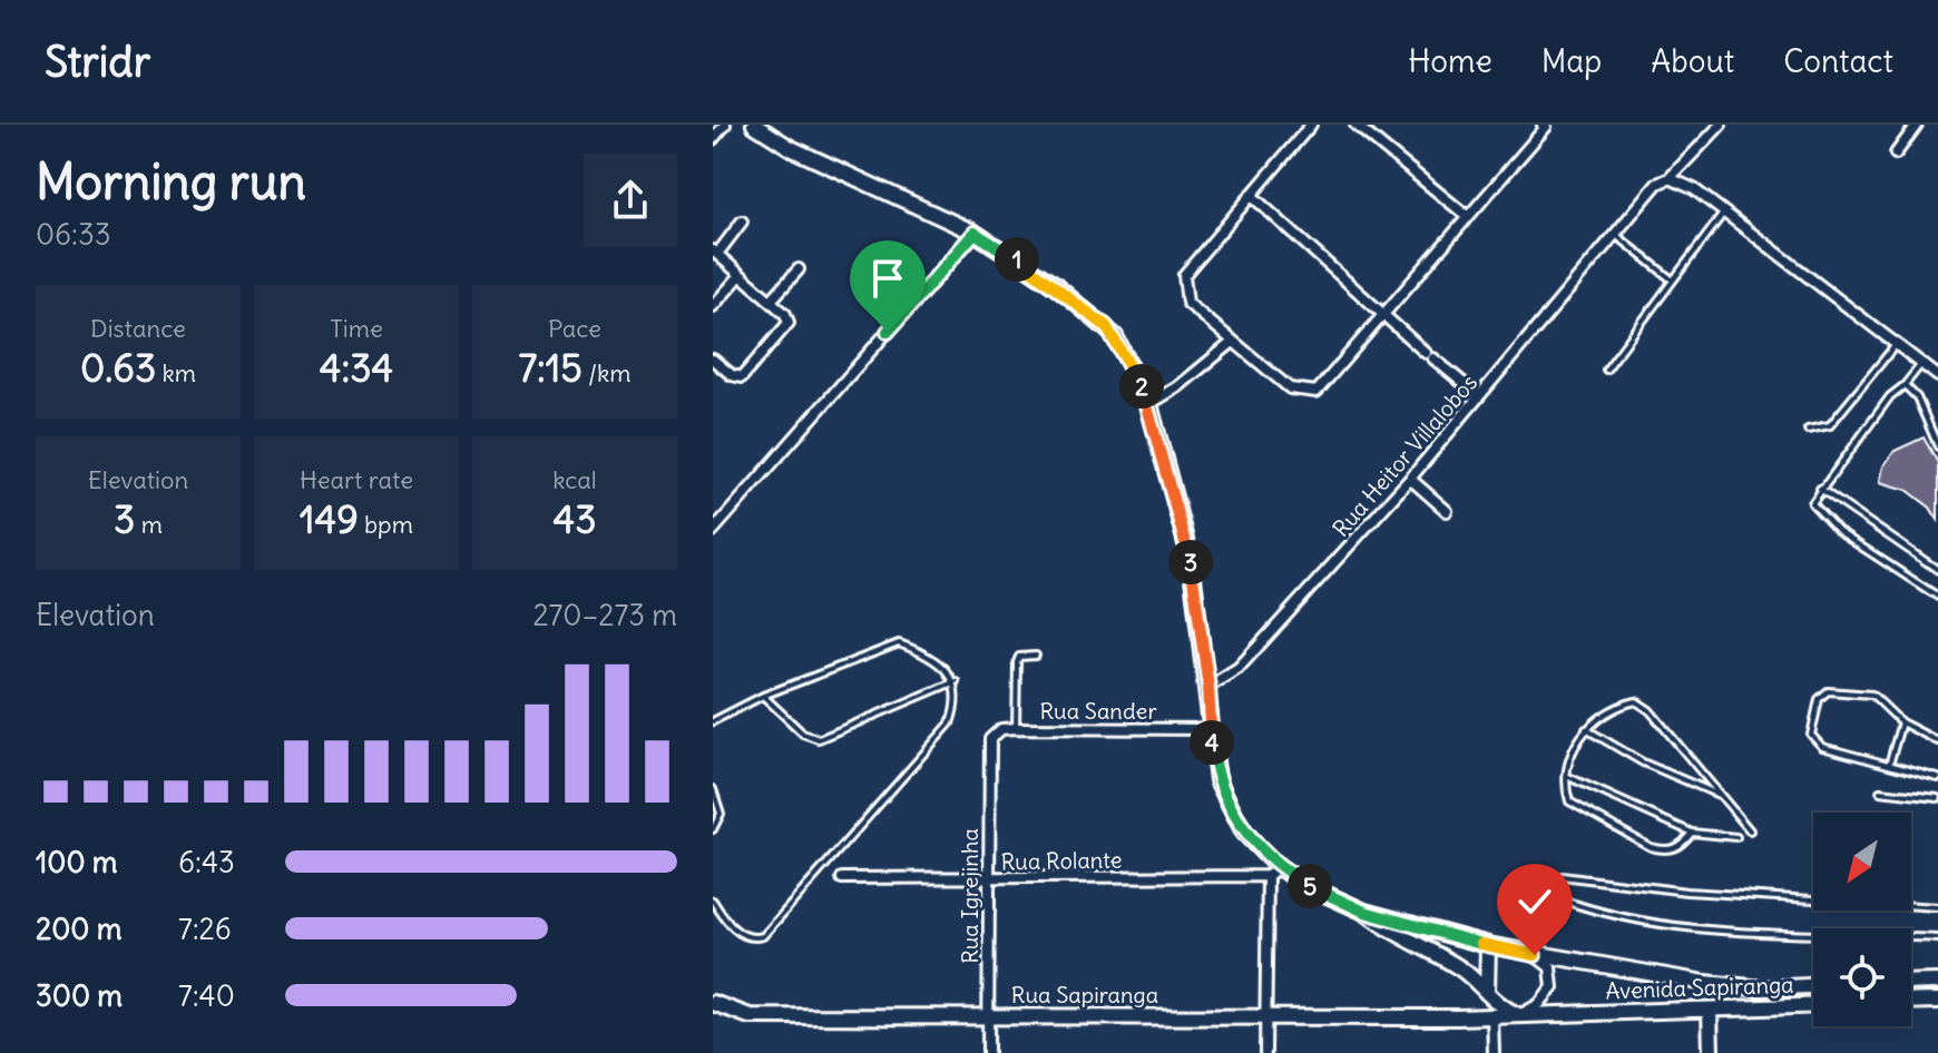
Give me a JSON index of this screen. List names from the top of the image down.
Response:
{
  "streets": {
    "main road": ["Avenida Sapiranga", "Rua Sapiranga"],
    "street": [
      "Rua Heitor Villalobos",
      "Rua Sander",
      "Rua Rolante",
      "Rua Igrejinha"
    ]
  },
  "crossings": [
    ["Rua Sander", "Rua Igrejinha"],
    ["Rua Rolante", "Rua Igrejinha"],
    ["Rua Igrejinha", "Rua Sapiranga"],
    ["Avenida Sapiranga", "Rua Sapiranga"]
  ],
  "north": "bottom left",
  "page": {
    "header": "Stridr",
    "nav": [
      "Home",
      "Map",
      "About",
      "Contact"
    ],
    "heading": ["Morning run", "06:33"],
    "pins": [
      "1",
      "2",
      "3",
      "4",
      "5"
    ],
    "stats": [
      ["Distance", "0.63 km"],
      ["Time", "4:34"],
      ["Pace", "7:15 /km"],
      ["Elevation", "3 m"],
      ["Heart rate", "149 bpm"],
      ["kcal", "43"]
    ],
    "chart": ["Elevation", "270–273 m"],
    "list": [
      {
        "name": "100 m",
        "note": "6:43"
      },
      {
        "name": "200 m",
        "note": "7:26"
      },
      {
        "name": "300 m",
        "note": "7:40"
      }
    ]
  }
}
